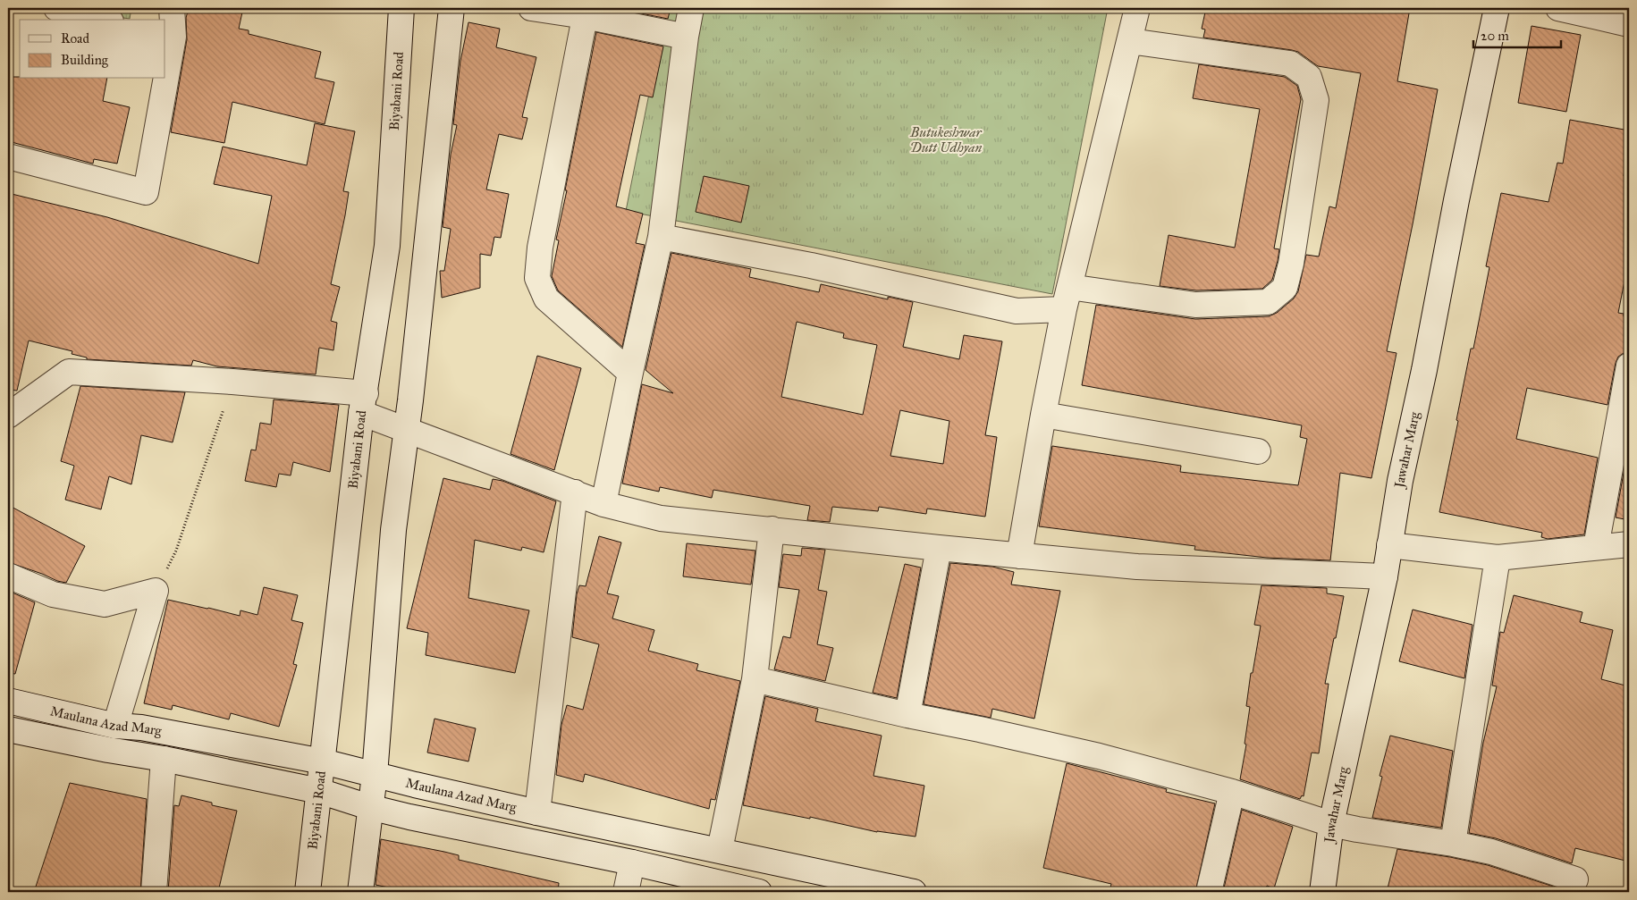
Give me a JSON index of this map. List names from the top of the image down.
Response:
{
  "streets": {
    "street": ["Biyabani Road", "Jawahar Marg", "Maulana Azad Marg"]
  },
  "crossings": [
    ["Biyabani Road", "Maulana Azad Marg"]
  ],
  "parks": ["Butukeshwar Dutt Udhyan"],
  "legend": ["Road", "Building"],
  "scale_bar": "20 m"
}
